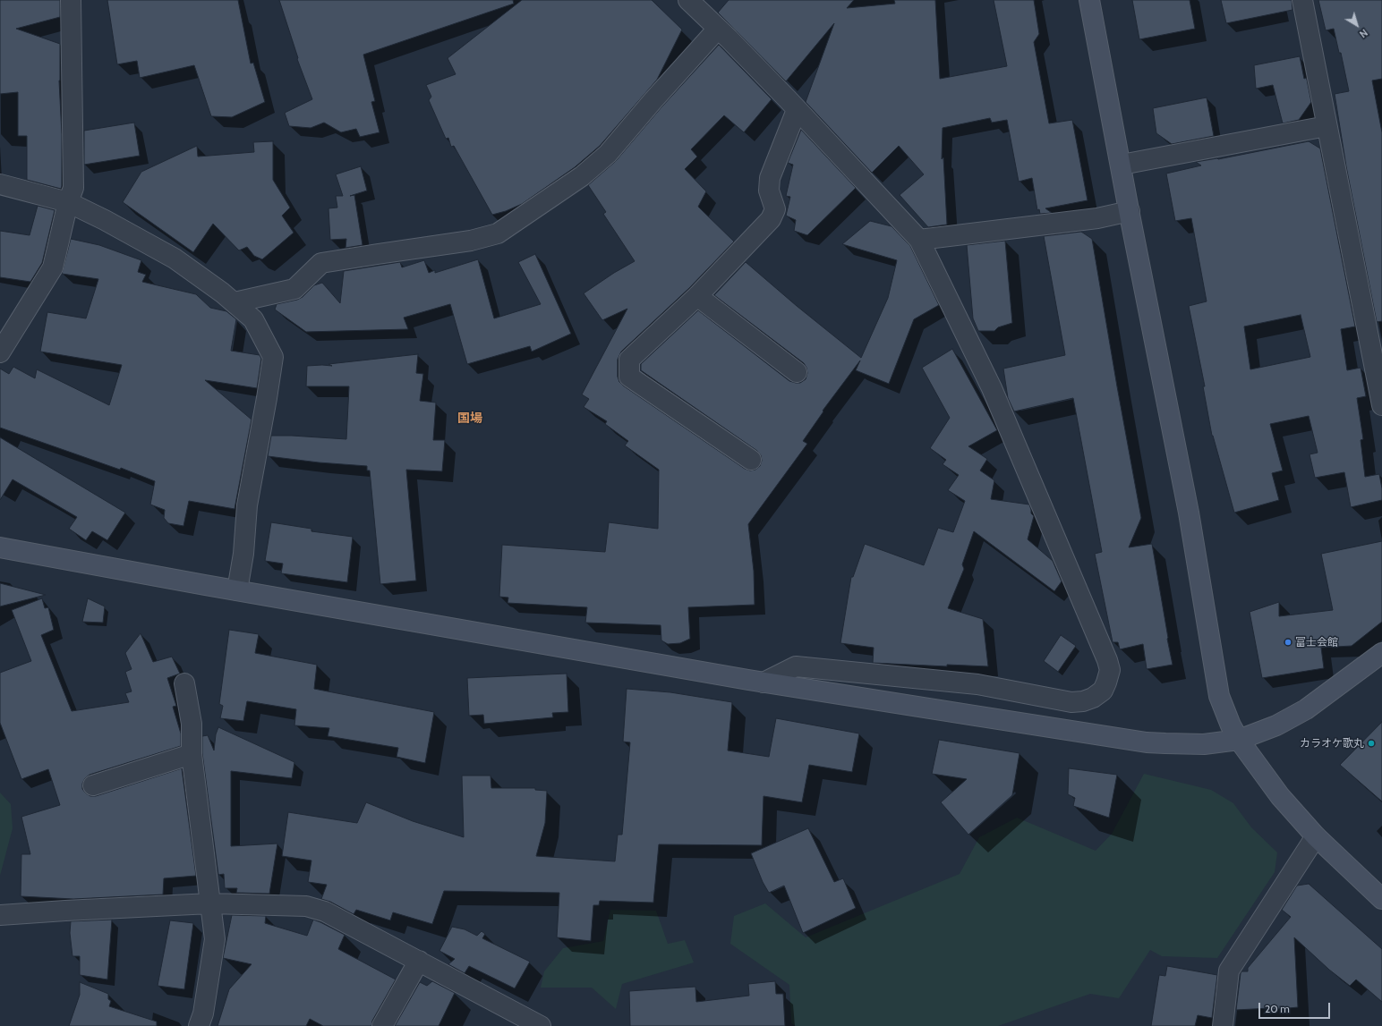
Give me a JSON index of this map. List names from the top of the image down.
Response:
{
  "districts": ["国場"],
  "places": ["富士会館", "カラオケ歌丸"],
  "scale_bar": "20 m",
  "north": "bottom right"
}
